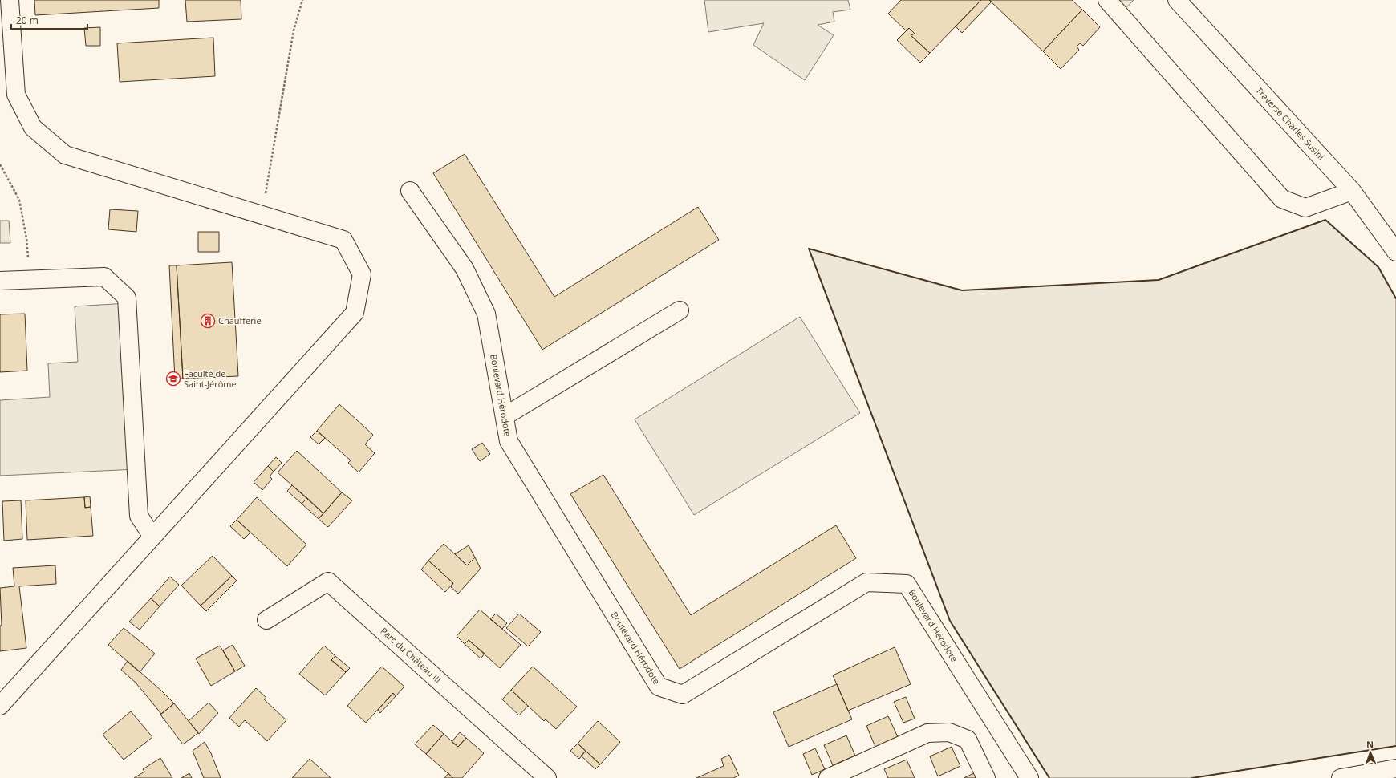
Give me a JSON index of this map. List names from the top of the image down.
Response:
{
  "streets": {
    "street": ["Traverse Charles Susini", "Boulevard Hérodote", "Parc du Château III"]
  },
  "places": {
    "building": ["Chaufferie"],
    "school or university": ["Faculté de Saint-Jérôme"]
  },
  "scale_bar": "20 m",
  "north": "top"
}
